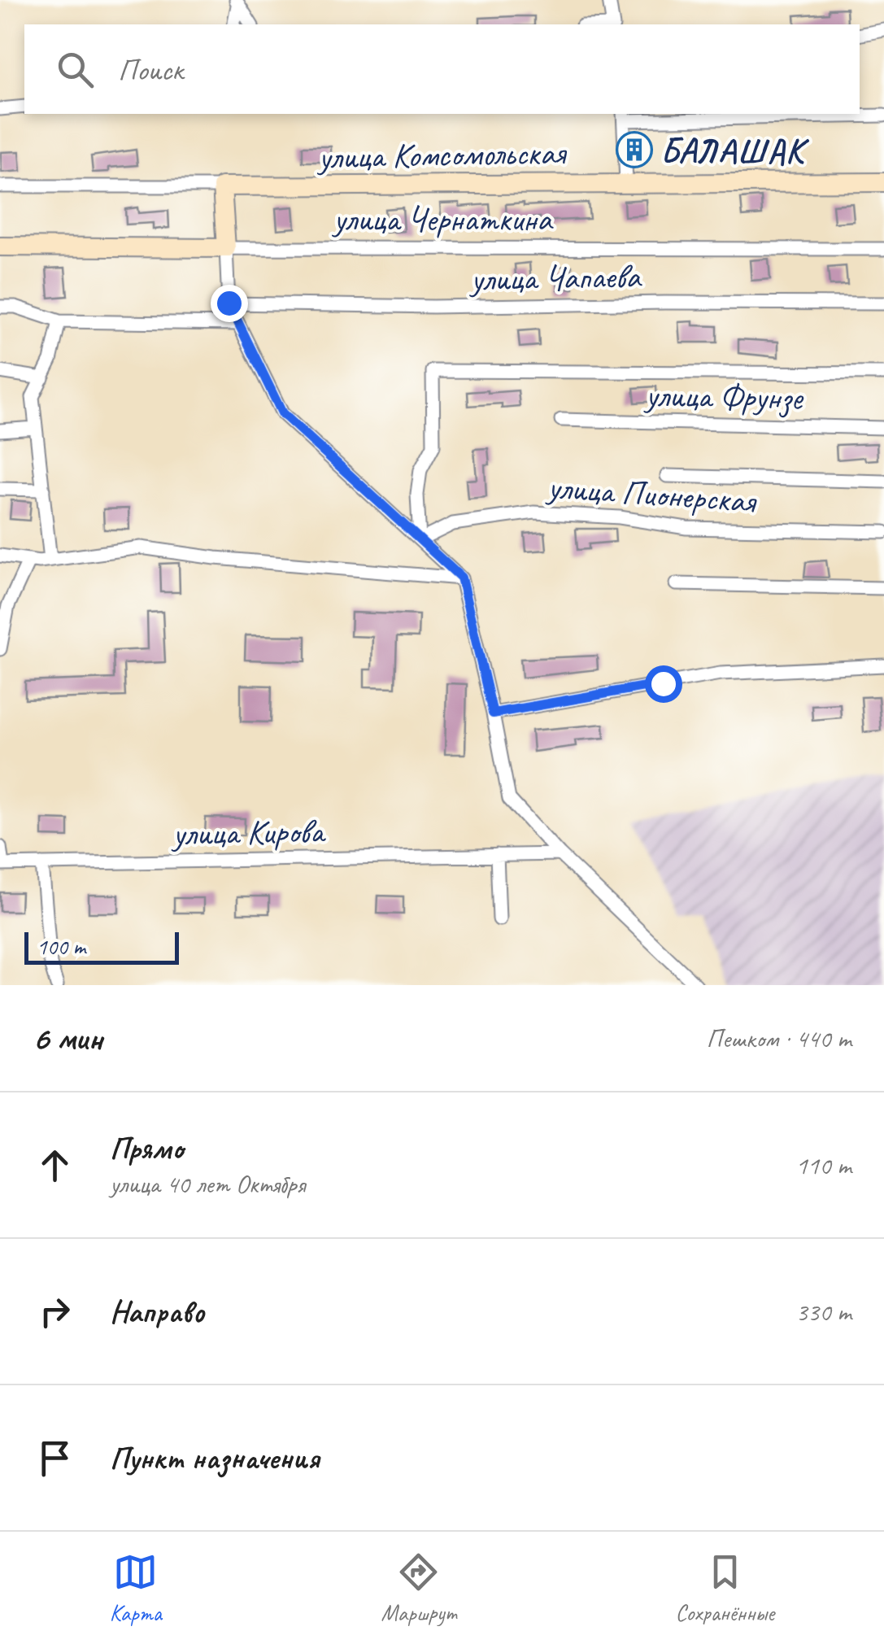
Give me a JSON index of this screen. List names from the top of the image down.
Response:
{
  "streets": {
    "street": [
      "улица Комсомольская",
      "улица Чернаткина",
      "улица Чапаева",
      "улица Фрунзе",
      "улица Пионерская",
      "улица Кирова"
    ]
  },
  "places": {
    "building": ["БАЛАШАК"]
  },
  "scale_bar": "100 m",
  "page": {
    "search": "Поиск",
    "scale": "100 m",
    "heading": ["6 мин", "Пешком · 440 m"],
    "list": [
      ["Прямо", "улица 40 лет Октября", "110 m"],
      ["Направо", "330 m"],
      "Пункт назначения"
    ],
    "nav": ["Карта", "Маршрут", "Сохранённые"]
  }
}
